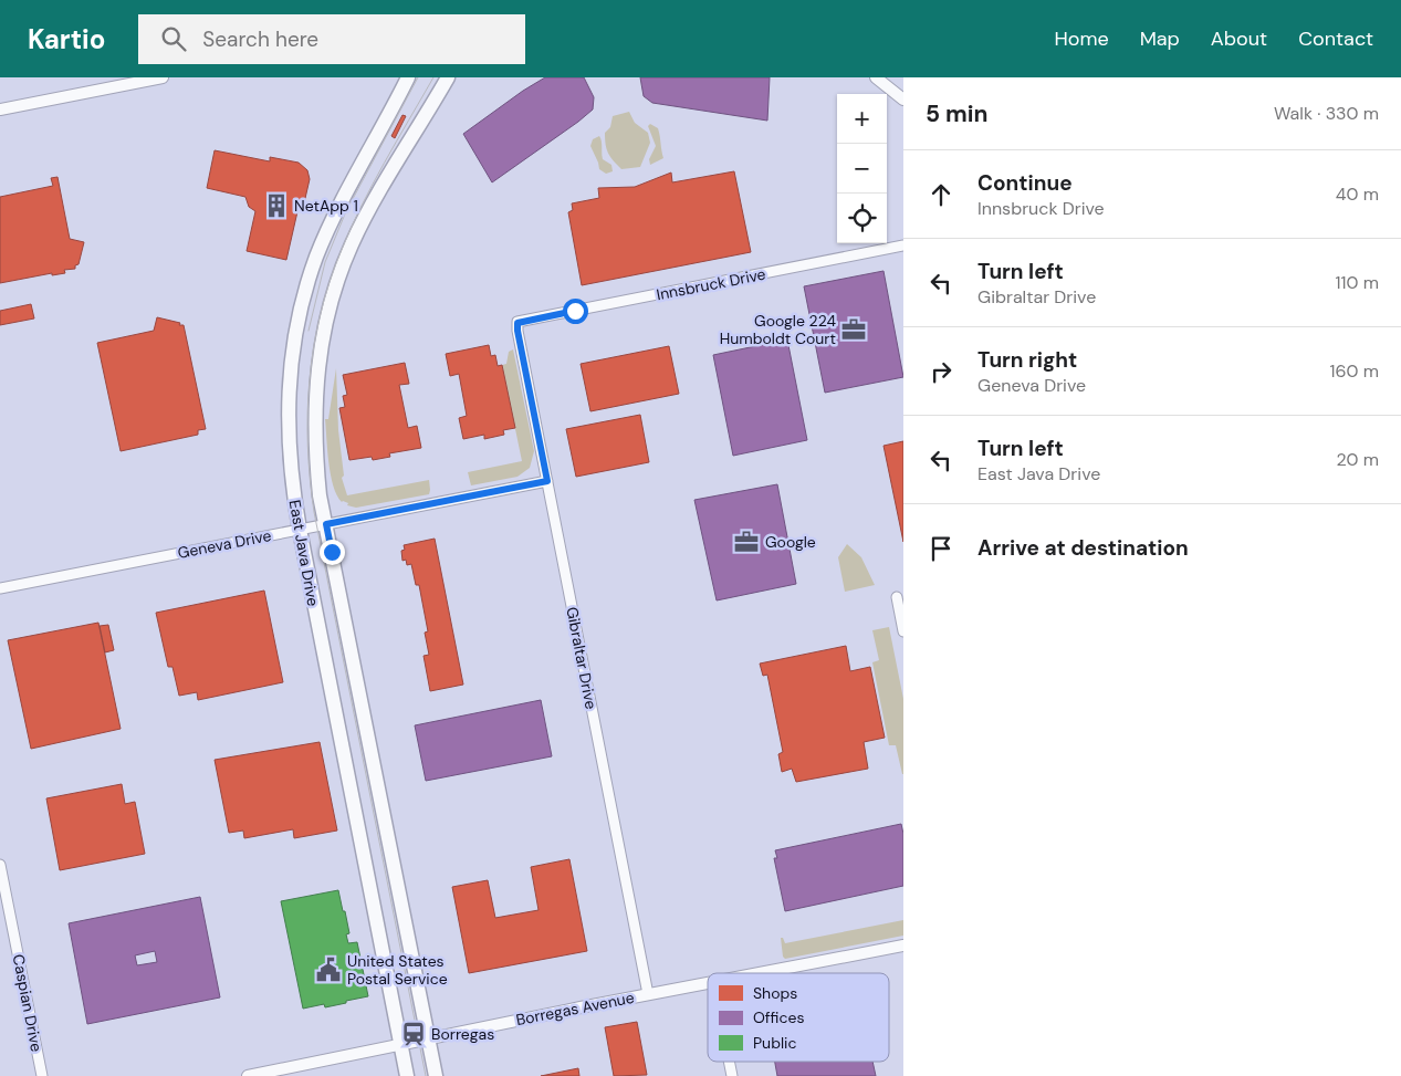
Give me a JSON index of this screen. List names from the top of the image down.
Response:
{
  "streets": {
    "main road": ["East Java Drive"],
    "street": [
      "Innsbruck Drive",
      "Geneva Drive",
      "Gibraltar Drive",
      "Caspian Drive",
      "Borregas Avenue"
    ]
  },
  "crossings": [
    ["Innsbruck Drive", "Gibraltar Drive"],
    ["Geneva Drive", "East Java Drive"],
    ["Geneva Drive", "Gibraltar Drive"],
    ["East Java Drive", "Borregas Avenue"],
    ["Gibraltar Drive", "Borregas Avenue"]
  ],
  "places": {
    "building": ["NetApp 1"],
    "office": ["Google 224 Humboldt Court", "Google"],
    "public building": ["United States Postal Service"],
    "station": ["Borregas"]
  },
  "legend": ["Shops", "Offices", "Public"],
  "page": {
    "header": "Kartio",
    "search": "Search here",
    "nav": [
      "Home",
      "Map",
      "About",
      "Contact"
    ],
    "heading": ["5 min", "Walk · 330 m"],
    "map_buttons": ["+", "−"],
    "list": [
      ["Continue", "Innsbruck Drive", "40 m"],
      ["Turn left", "Gibraltar Drive", "110 m"],
      ["Turn right", "Geneva Drive", "160 m"],
      ["Turn left", "East Java Drive", "20 m"],
      "Arrive at destination"
    ]
  }
}
